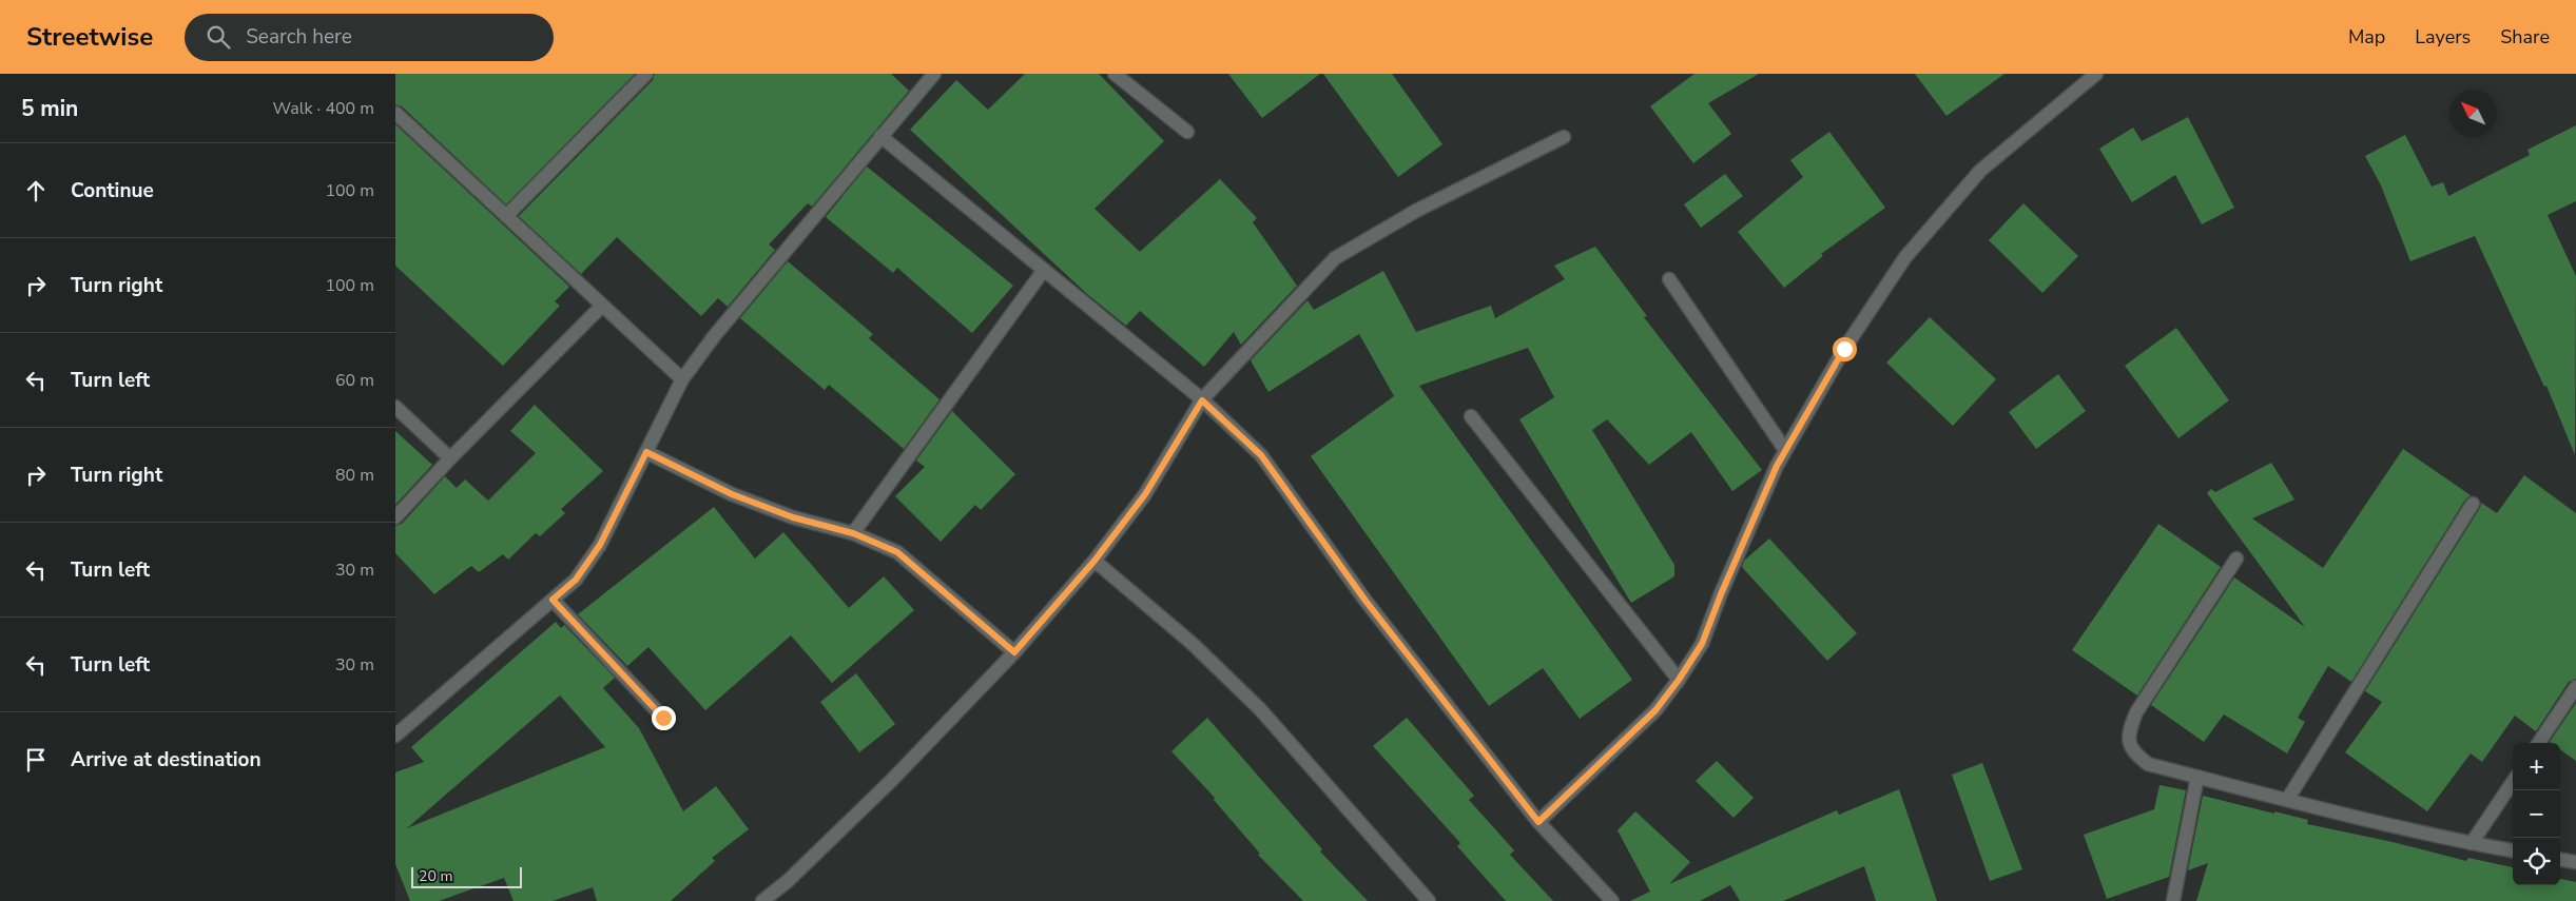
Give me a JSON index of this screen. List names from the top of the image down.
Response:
{
  "scale_bar": "20 m",
  "north": "top left",
  "page": {
    "header": "Streetwise",
    "search": "Search here",
    "nav": ["Map", "Layers", "Share"],
    "heading": ["5 min", "Walk · 400 m"],
    "list": [
      ["Continue", "100 m"],
      ["Turn right", "100 m"],
      ["Turn left", "60 m"],
      ["Turn right", "80 m"],
      ["Turn left", "30 m"],
      ["Turn left", "30 m"],
      "Arrive at destination"
    ],
    "map_buttons": ["+", "−"],
    "scale": "20 m"
  }
}
